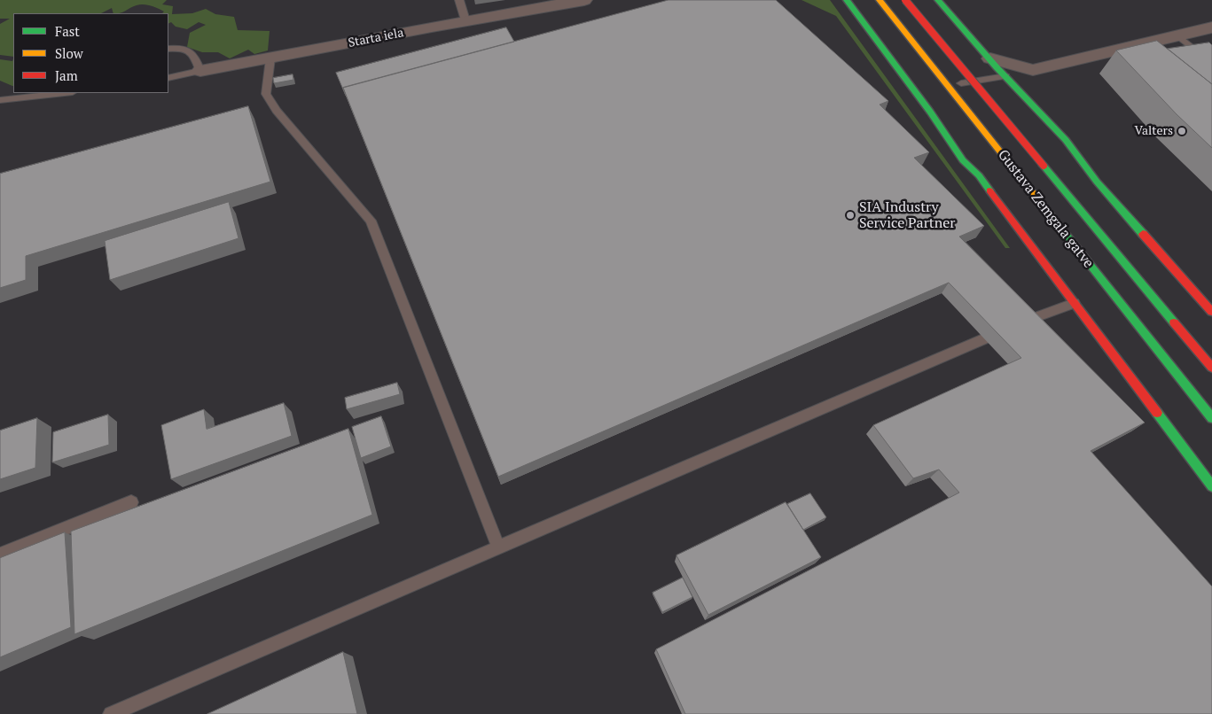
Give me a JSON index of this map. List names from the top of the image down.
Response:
{
  "streets": {
    "main road": ["Gustava Zemgala gatve"],
    "street": ["Starta iela"]
  },
  "places": ["Valters", "SIA Industry Service Partner"],
  "legend": ["Fast", "Slow", "Jam"]
}
